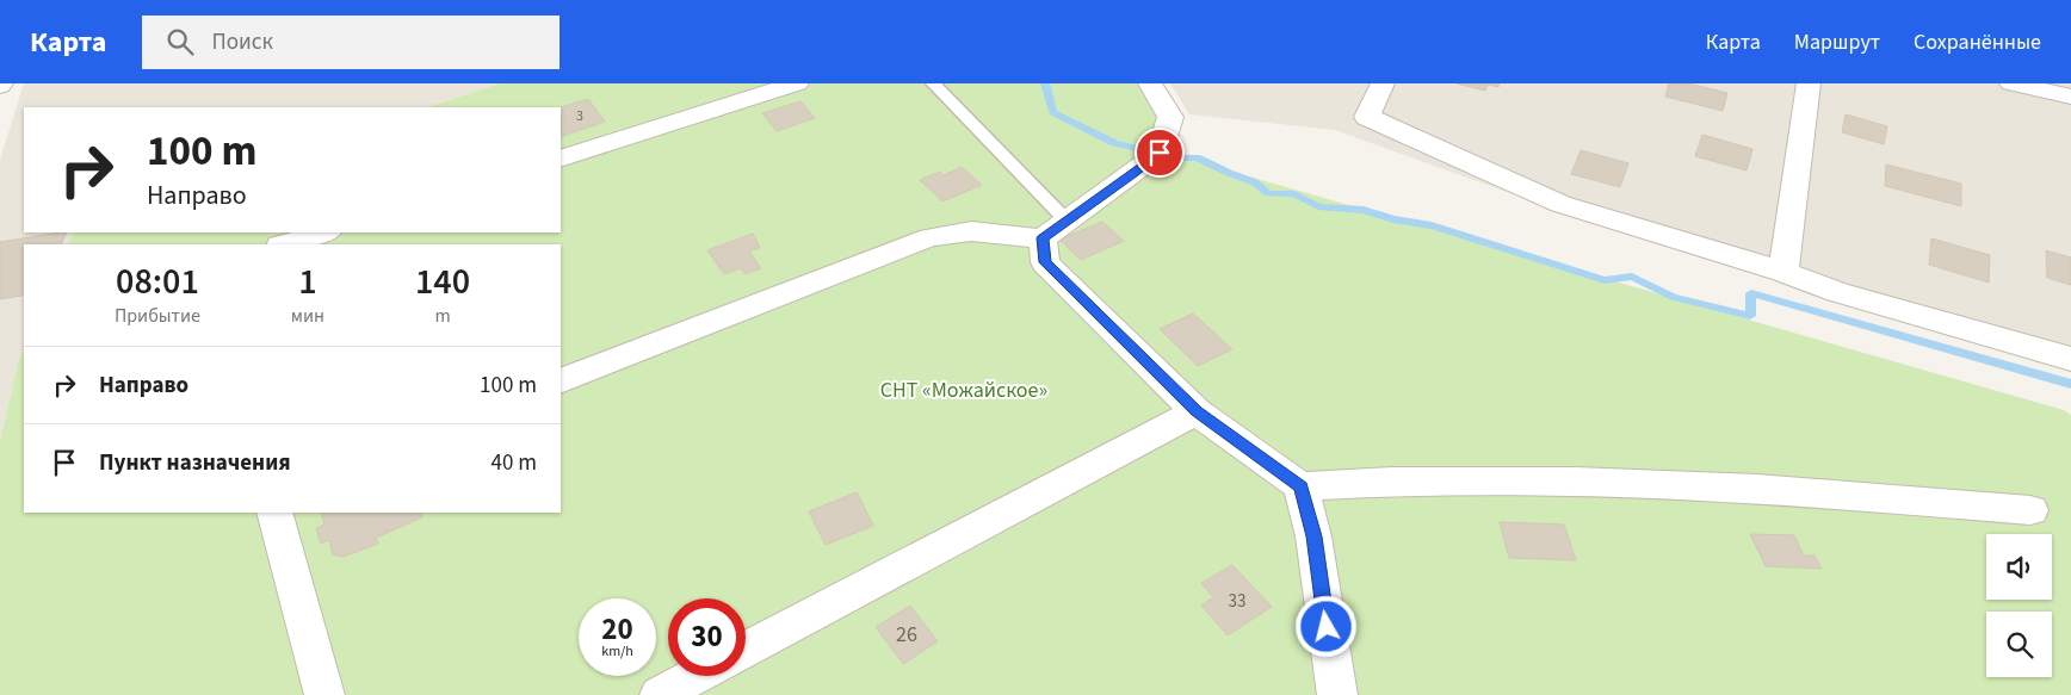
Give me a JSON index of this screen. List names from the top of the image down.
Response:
{
  "parks": ["СНТ «Можайское»"],
  "house_numbers": ["3", "33", "26"],
  "page": {
    "header": "Карта",
    "search": "Поиск",
    "nav": ["Карта", "Маршрут", "Сохранённые"],
    "turn": ["100 m", "Направо"],
    "eta": [
      "08:01",
      "Прибытие",
      "1",
      "мин",
      "140",
      "m"
    ],
    "list": [
      {
        "name": "Направо",
        "value": "100 m"
      },
      {
        "name": "Пункт назначения",
        "value": "40 m"
      }
    ],
    "speed": "20 km/h",
    "limit": "30"
  }
}
